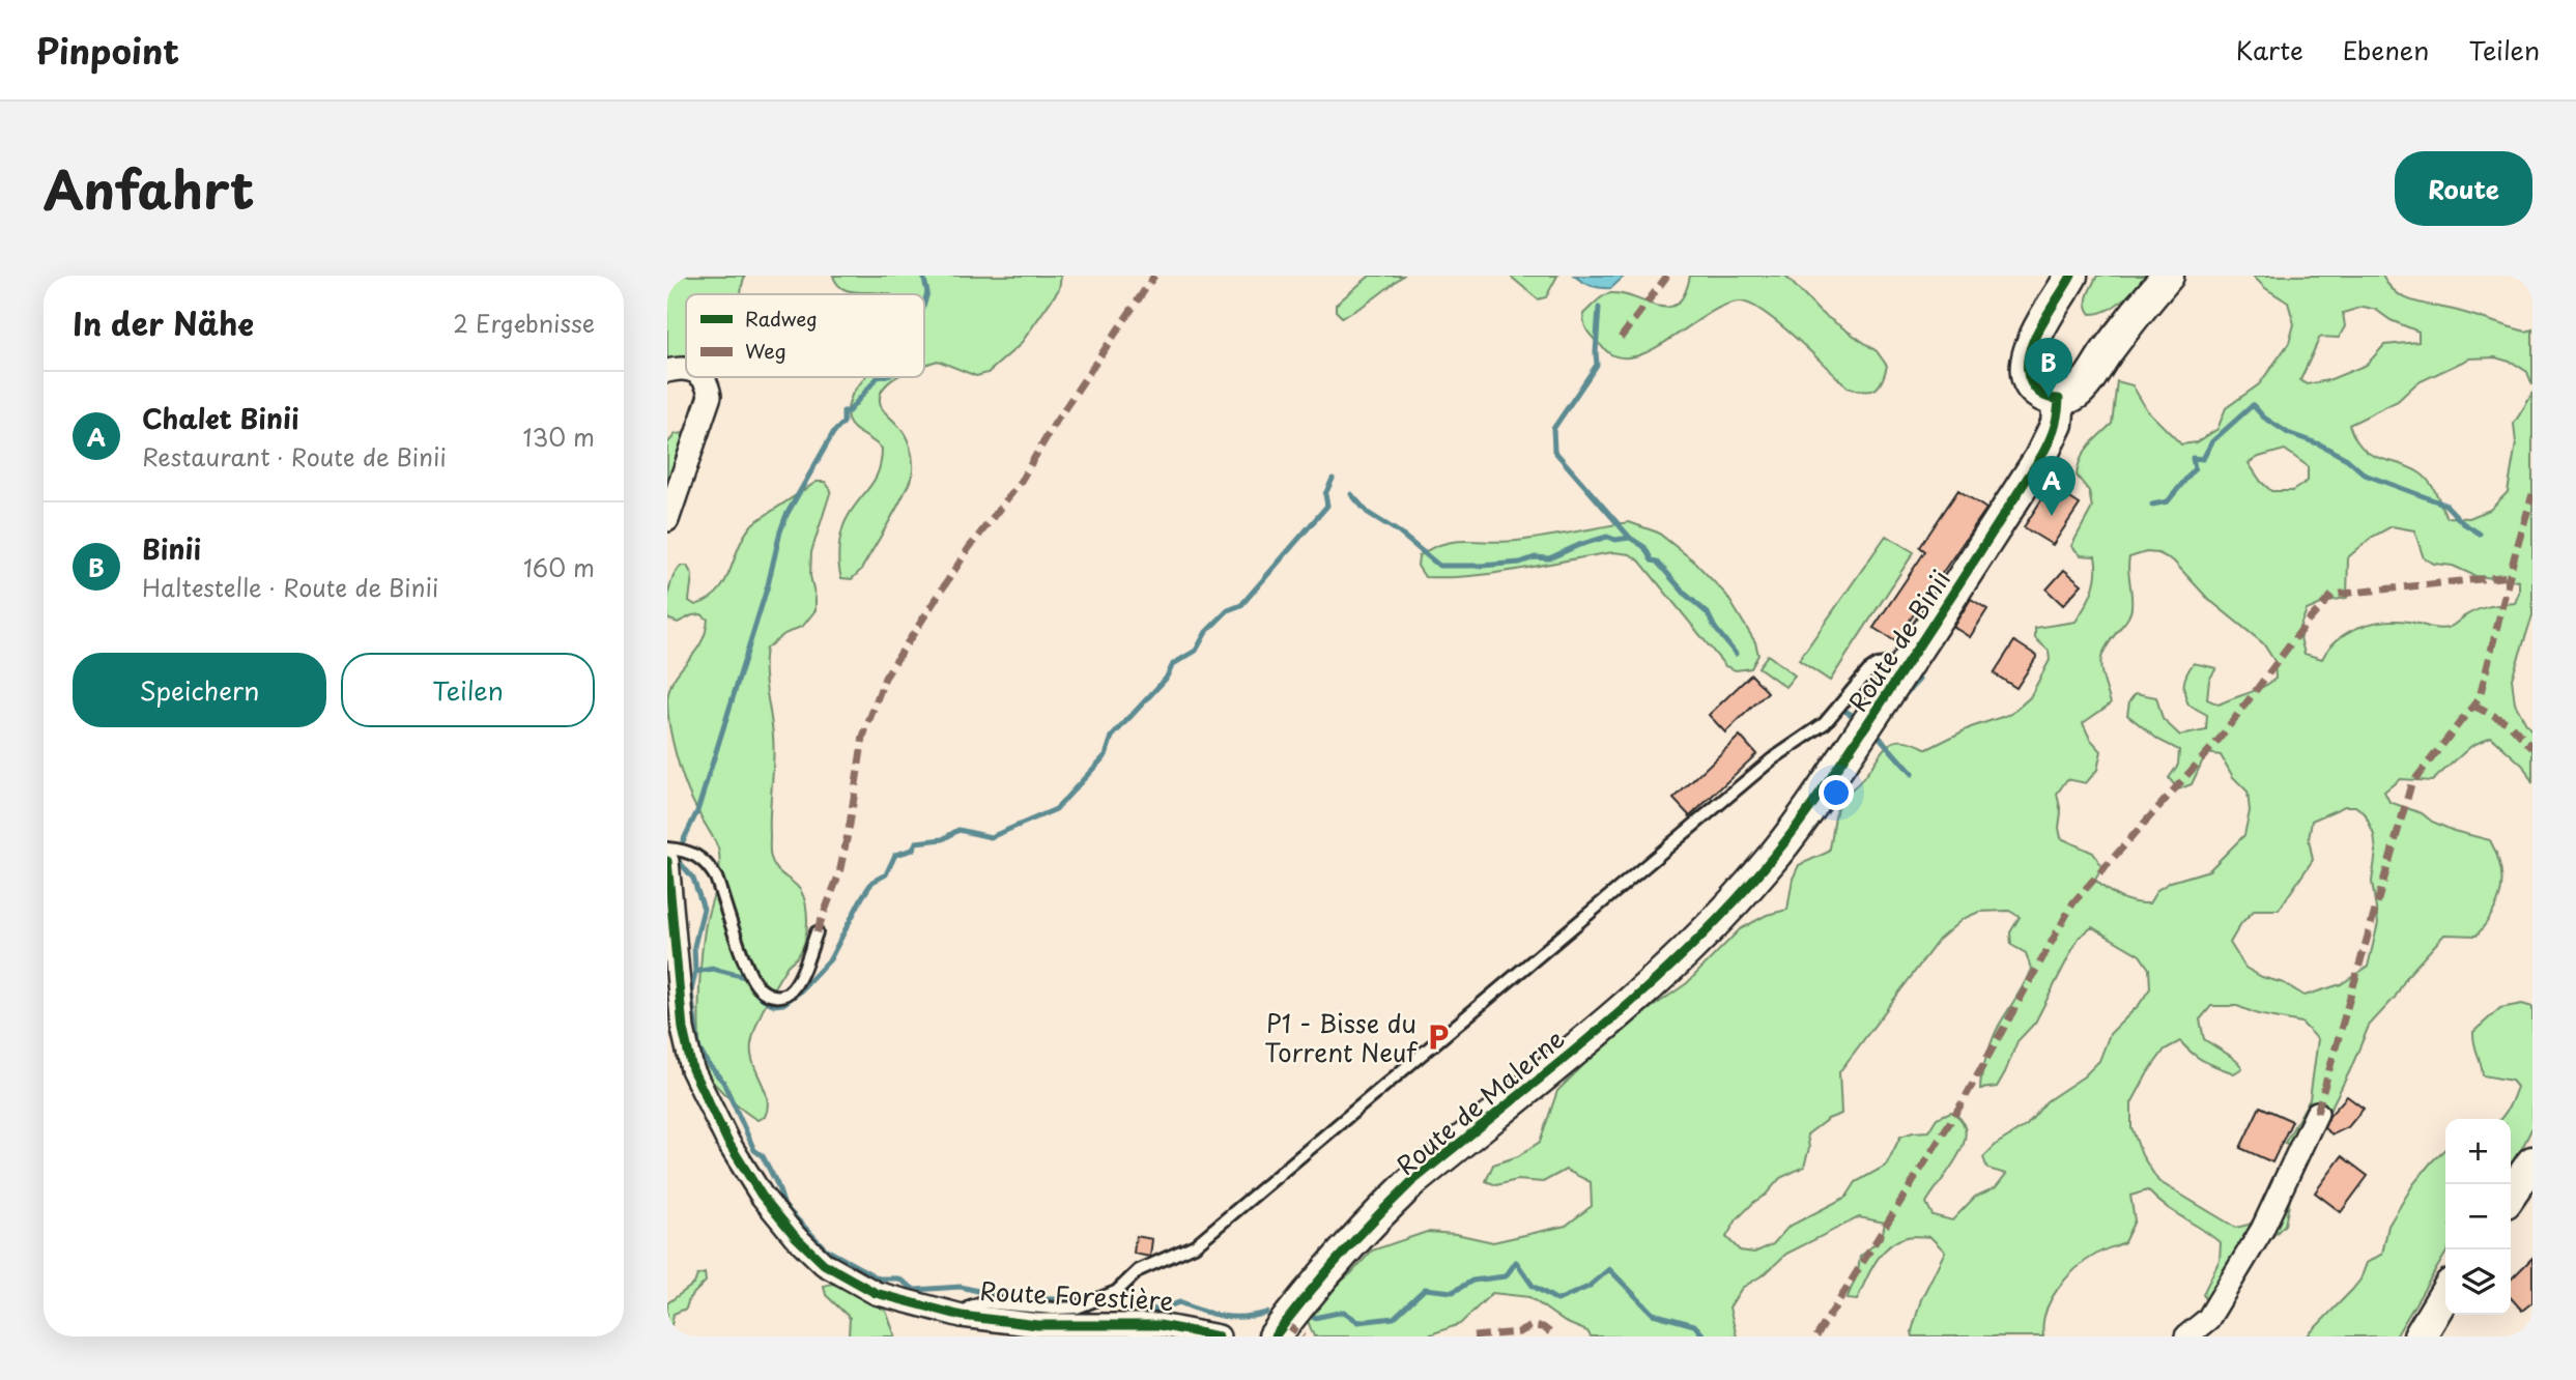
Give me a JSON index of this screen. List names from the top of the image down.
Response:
{
  "streets": {
    "street": ["Route de Binii", "Route de Malerne", "Route Forestière"]
  },
  "crossings": [
    ["Route de Binii", "Route de Malerne"]
  ],
  "places": {
    "parking": ["P1 - Bisse du Torrent Neuf"]
  },
  "legend": ["Radweg", "Weg"],
  "page": {
    "header": "Pinpoint",
    "nav": ["Karte", "Ebenen", "Teilen"],
    "title": "Anfahrt",
    "buttons": [
      "Route",
      ["Speichern", "Teilen"]
    ],
    "heading": ["In der Nähe", "2 Ergebnisse"],
    "pins": ["B", "A"],
    "list": [
      {
        "mark": "A",
        "name": "Chalet Binii",
        "note": "Restaurant · Route de Binii",
        "value": "130 m"
      },
      {
        "mark": "B",
        "name": "Binii",
        "note": "Haltestelle · Route de Binii",
        "value": "160 m"
      }
    ],
    "map_buttons": ["+", "−"]
  }
}
